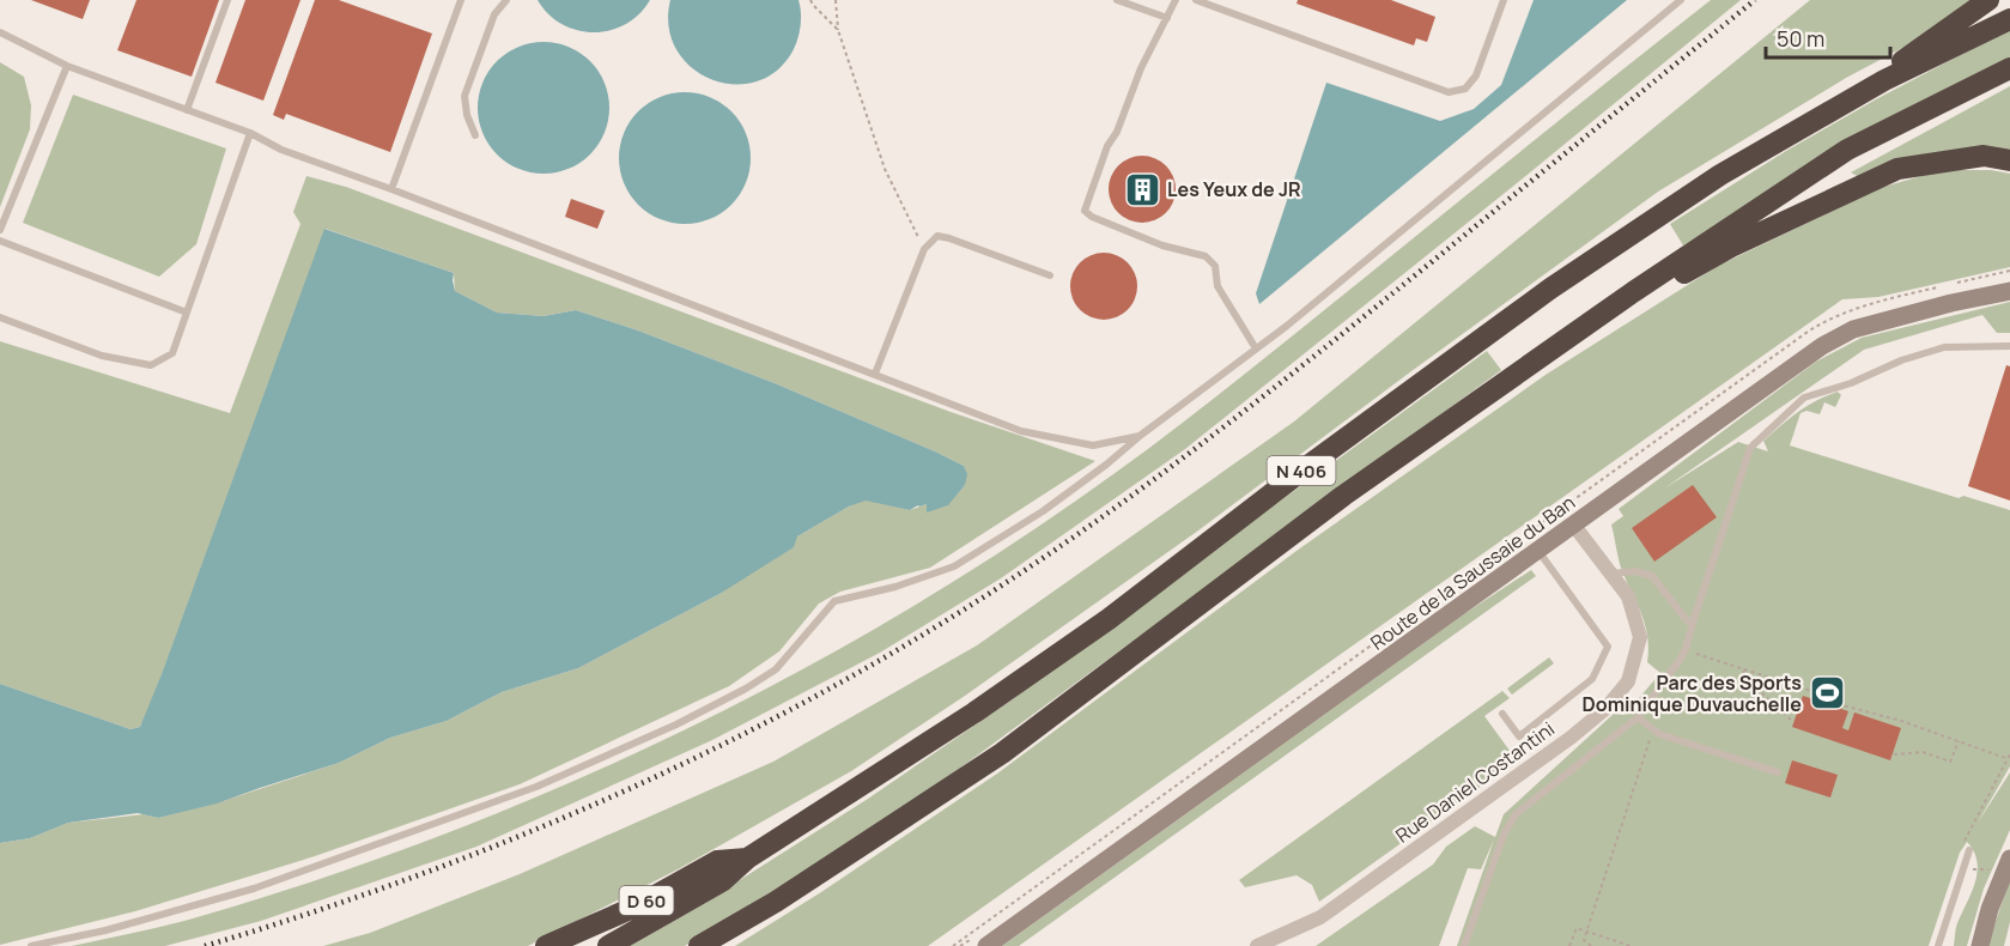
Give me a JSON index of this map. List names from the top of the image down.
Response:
{
  "streets": {
    "highway": ["N 406", "D 60"],
    "main road": ["Route de la Saussaie du Ban"],
    "street": ["Rue Daniel Costantini"]
  },
  "crossings": [
    ["N 406", "D 60"],
    ["Route de la Saussaie du Ban", "Rue Daniel Costantini"]
  ],
  "places": {
    "building": ["Les Yeux de JR"],
    "sports": ["Parc des Sports Dominique Duvauchelle"]
  },
  "scale_bar": "50 m"
}
